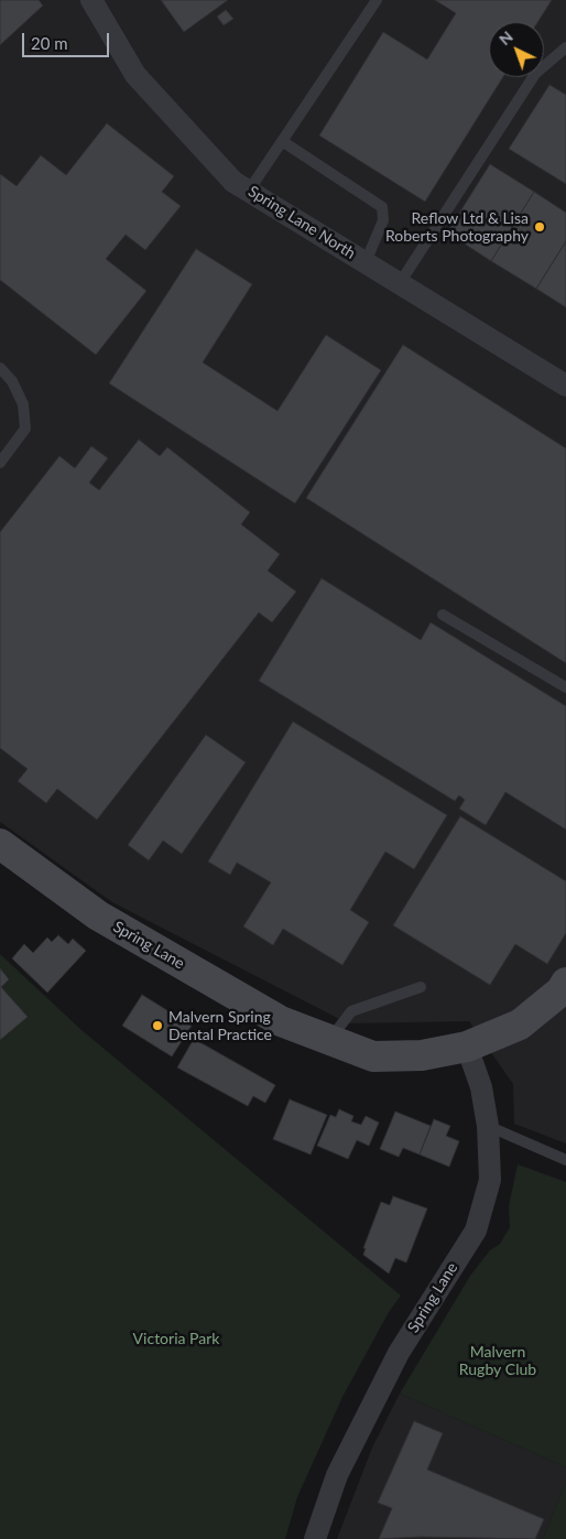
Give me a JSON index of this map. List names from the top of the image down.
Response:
{
  "streets": {
    "street": ["Spring Lane North", "Spring Lane"]
  },
  "parks": ["Victoria Park", "Malvern Rugby Club"],
  "places": ["Reflow Ltd & Lisa Roberts Photography", "Malvern Spring Dental Practice"],
  "scale_bar": "20 m",
  "north": "top left"
}
